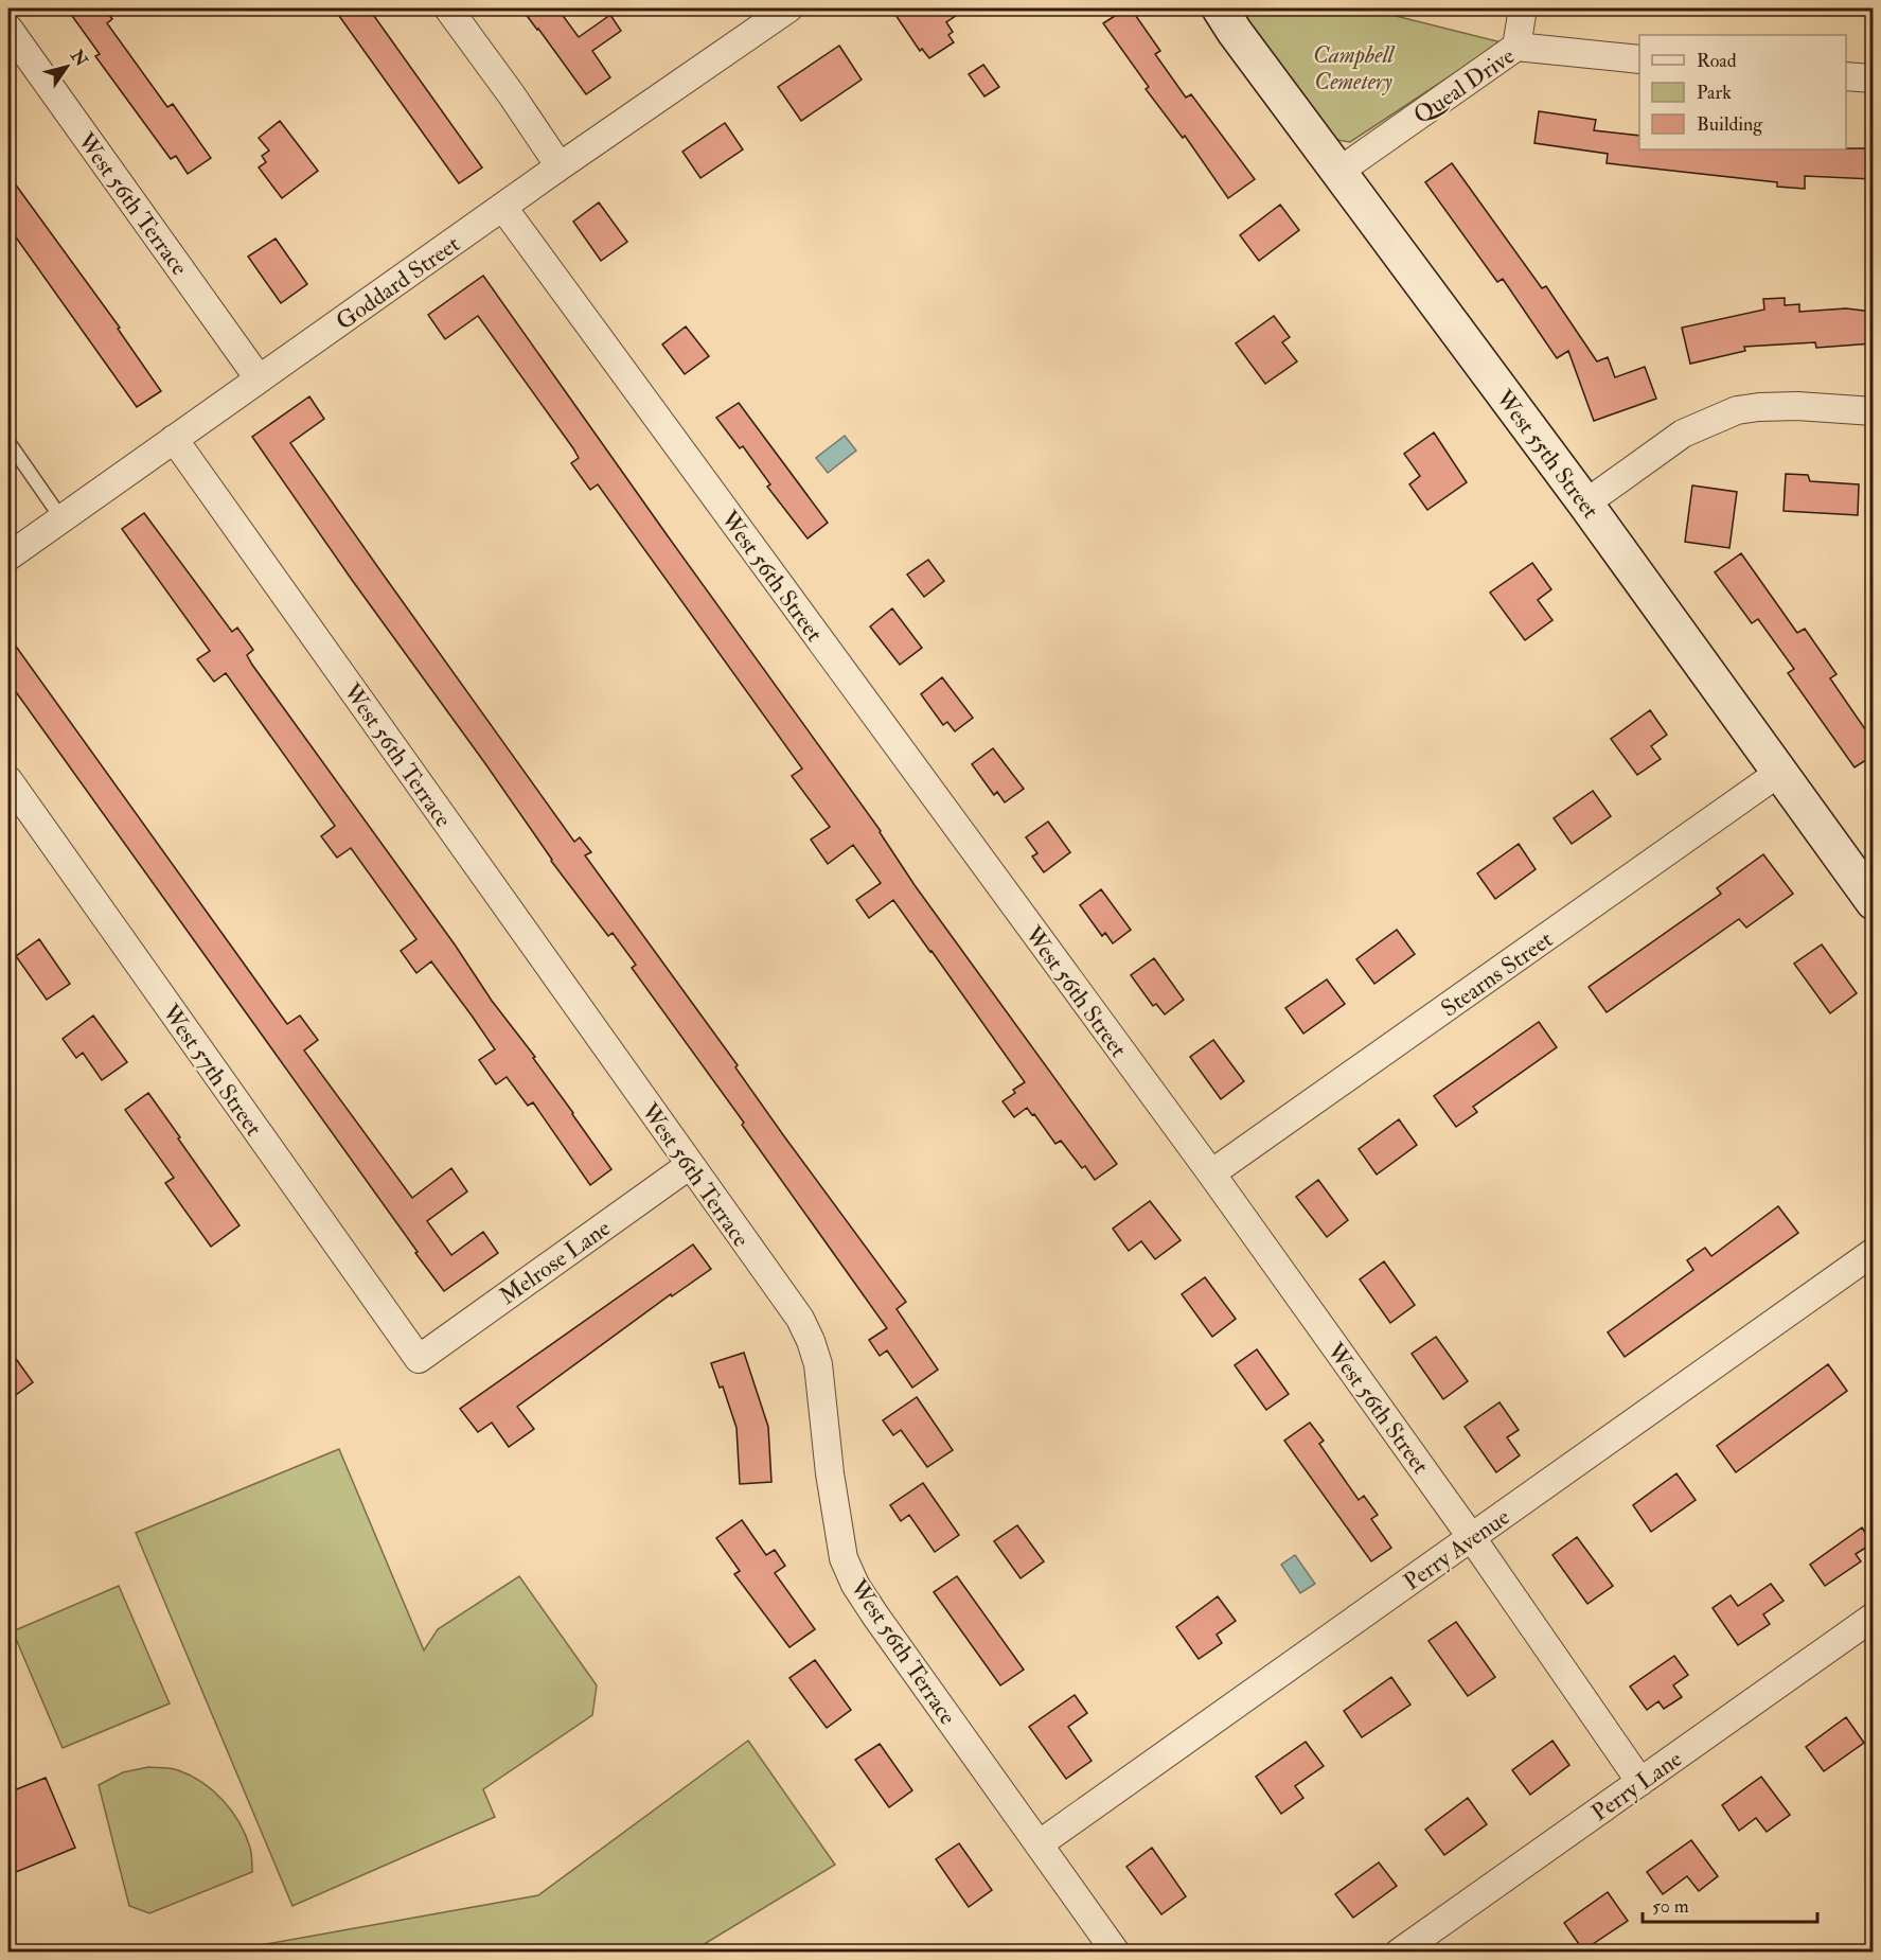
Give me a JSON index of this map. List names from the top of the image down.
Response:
{
  "streets": {
    "street": [
      "Queal Drive",
      "West 56th Terrace",
      "Goddard Street",
      "West 55th Street",
      "West 56th Street",
      "Stearns Street",
      "West 57th Street",
      "Melrose Lane",
      "Perry Avenue",
      "Perry Lane"
    ]
  },
  "crossings": [
    ["Queal Drive", "West 55th Street"],
    ["West 56th Terrace", "Goddard Street"],
    ["West 56th Terrace", "Melrose Lane"],
    ["West 56th Terrace", "Perry Avenue"],
    ["Goddard Street", "West 56th Street"],
    ["West 55th Street", "Stearns Street"],
    ["West 56th Street", "Stearns Street"],
    ["West 56th Street", "Perry Avenue"],
    ["West 56th Street", "Perry Lane"],
    ["West 57th Street", "Melrose Lane"]
  ],
  "parks": ["Campbell Cemetery"],
  "legend": ["Road", "Park", "Building"],
  "scale_bar": "50 m",
  "north": "top right"
}
